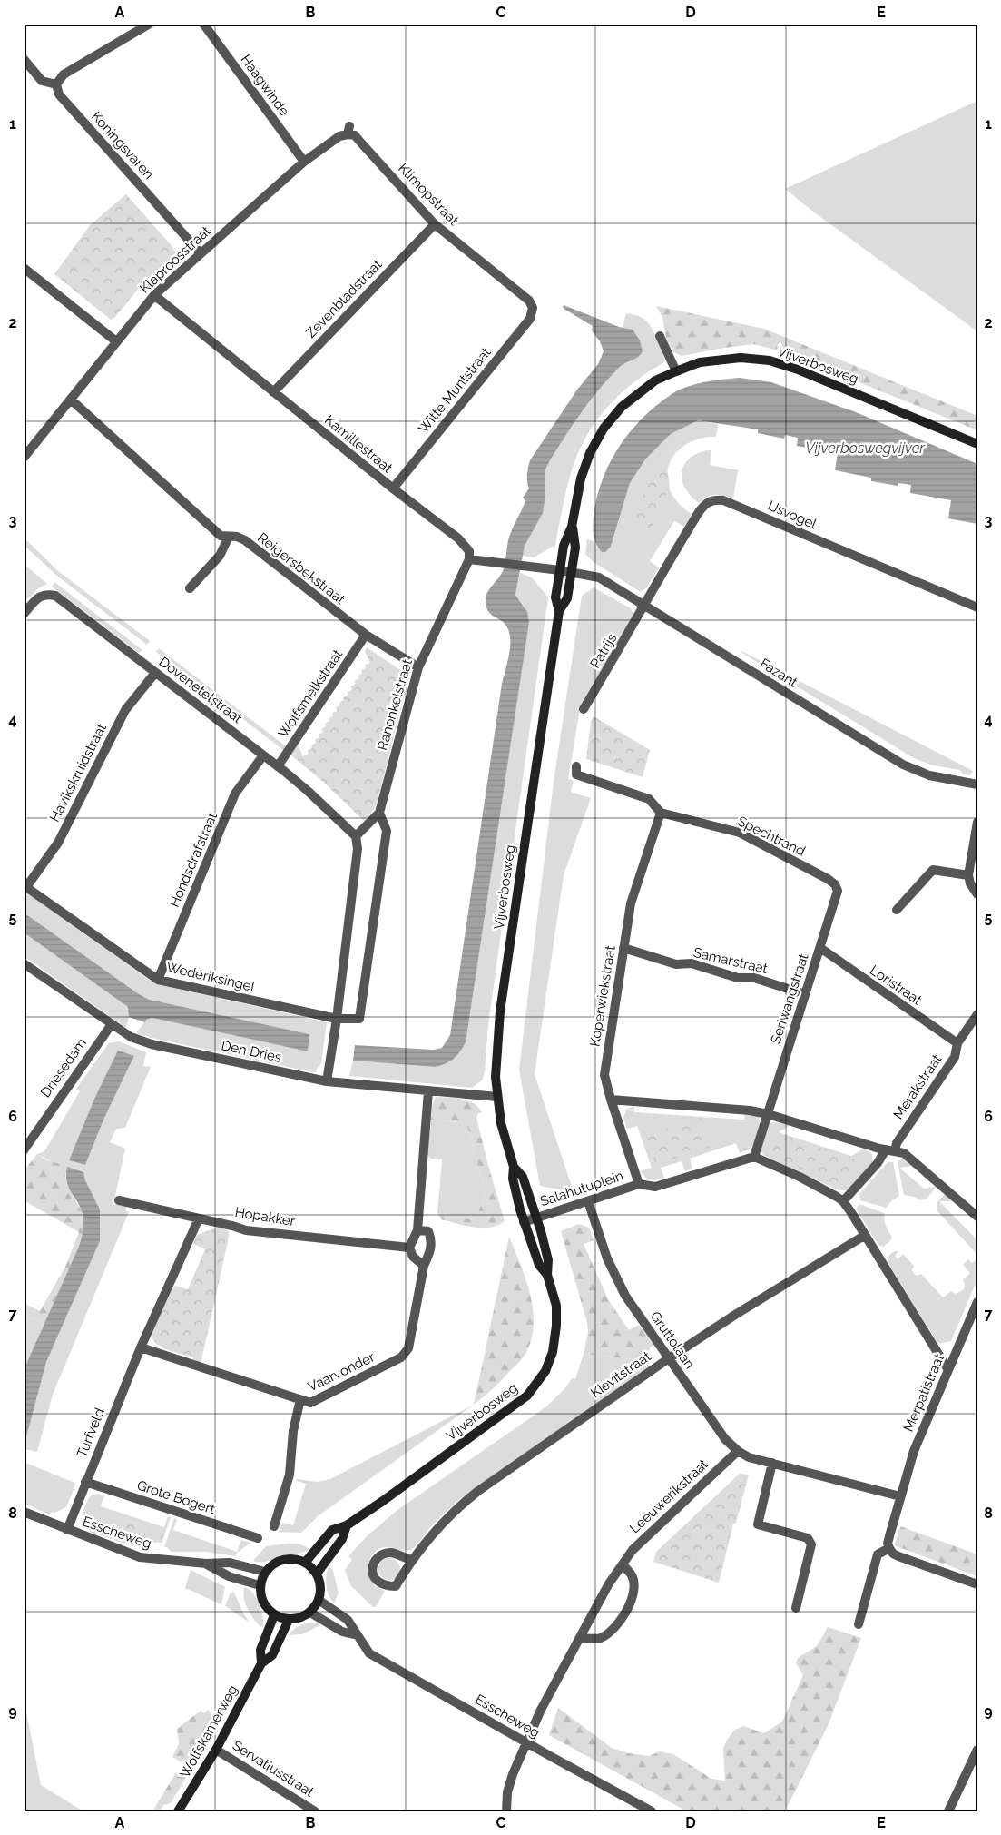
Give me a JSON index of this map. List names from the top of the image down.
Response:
{
  "streets": {
    "main road": ["Vijverbosweg", "Wolfskamerweg"],
    "street": [
      "Haagwinde",
      "Koningsvaren",
      "Klimopstraat",
      "Klaproosstraat",
      "Zevenbladstraat",
      "Witte Muntstraat",
      "Kamillestraat",
      "IJsvogel",
      "Reigersbekstraat",
      "Patrijs",
      "Fazant",
      "Dovenetelstraat",
      "Wolfsmelkstraat",
      "Ranonkelstraat",
      "Havikskruidstraat",
      "Spechtrand",
      "Hondsdrafstraat",
      "Samarstraat",
      "Wederiksingel",
      "Loristraat",
      "Koperwiekstraat",
      "Seriwangstraat",
      "Den Dries",
      "Driesedam",
      "Merakstraat",
      "Salahutuplein",
      "Hopakker",
      "Gruttolaan",
      "Vaarvonder",
      "Kievitstraat",
      "Merpatistraat",
      "Turfveld",
      "Leeuwerikstraat",
      "Grote Bogert",
      "Esscheweg",
      "Servatiusstraat"
    ]
  },
  "crossings": [
    ["Haagwinde", "Klaproosstraat"],
    ["Koningsvaren", "Klaproosstraat"],
    ["Klimopstraat", "Klaproosstraat"],
    ["Klimopstraat", "Zevenbladstraat"],
    ["Klimopstraat", "Witte Muntstraat"],
    ["Klaproosstraat", "Kamillestraat"],
    ["Klaproosstraat", "Reigersbekstraat"],
    ["Zevenbladstraat", "Kamillestraat"],
    ["Vijverbosweg", "Fazant"],
    ["Vijverbosweg", "Den Dries"],
    ["Vijverbosweg", "Salahutuplein"],
    ["Vijverbosweg", "Esscheweg"],
    ["Vijverbosweg", "Wolfskamerweg"],
    ["Witte Muntstraat", "Kamillestraat"],
    ["Kamillestraat", "Ranonkelstraat"],
    ["IJsvogel", "Patrijs"],
    ["IJsvogel", "Fazant"],
    ["Reigersbekstraat", "Wolfsmelkstraat"],
    ["Reigersbekstraat", "Ranonkelstraat"],
    ["Patrijs", "Fazant"],
    ["Dovenetelstraat", "Wolfsmelkstraat"],
    ["Dovenetelstraat", "Ranonkelstraat"],
    ["Dovenetelstraat", "Havikskruidstraat"],
    ["Dovenetelstraat", "Hondsdrafstraat"],
    ["Havikskruidstraat", "Wederiksingel"],
    ["Spechtrand", "Koperwiekstraat"],
    ["Spechtrand", "Seriwangstraat"],
    ["Hondsdrafstraat", "Wederiksingel"],
    ["Samarstraat", "Koperwiekstraat"],
    ["Samarstraat", "Seriwangstraat"],
    ["Loristraat", "Seriwangstraat"],
    ["Loristraat", "Merakstraat"],
    ["Koperwiekstraat", "Salahutuplein"],
    ["Den Dries", "Driesedam"],
    ["Salahutuplein", "Gruttolaan"],
    ["Hopakker", "Turfveld"],
    ["Gruttolaan", "Kievitstraat"],
    ["Gruttolaan", "Merpatistraat"],
    ["Gruttolaan", "Leeuwerikstraat"],
    ["Vaarvonder", "Turfveld"],
    ["Turfveld", "Grote Bogert"],
    ["Turfveld", "Esscheweg"],
    ["Leeuwerikstraat", "Esscheweg"],
    ["Esscheweg", "Wolfskamerweg"],
    ["Wolfskamerweg", "Servatiusstraat"]
  ],
  "water": ["Vijverboswegvijver"],
  "grid": {
    "columns": [
      "A",
      "B",
      "C",
      "D",
      "E"
    ],
    "rows": [
      "1",
      "2",
      "3",
      "4",
      "5",
      "6",
      "7",
      "8",
      "9"
    ]
  }
}
